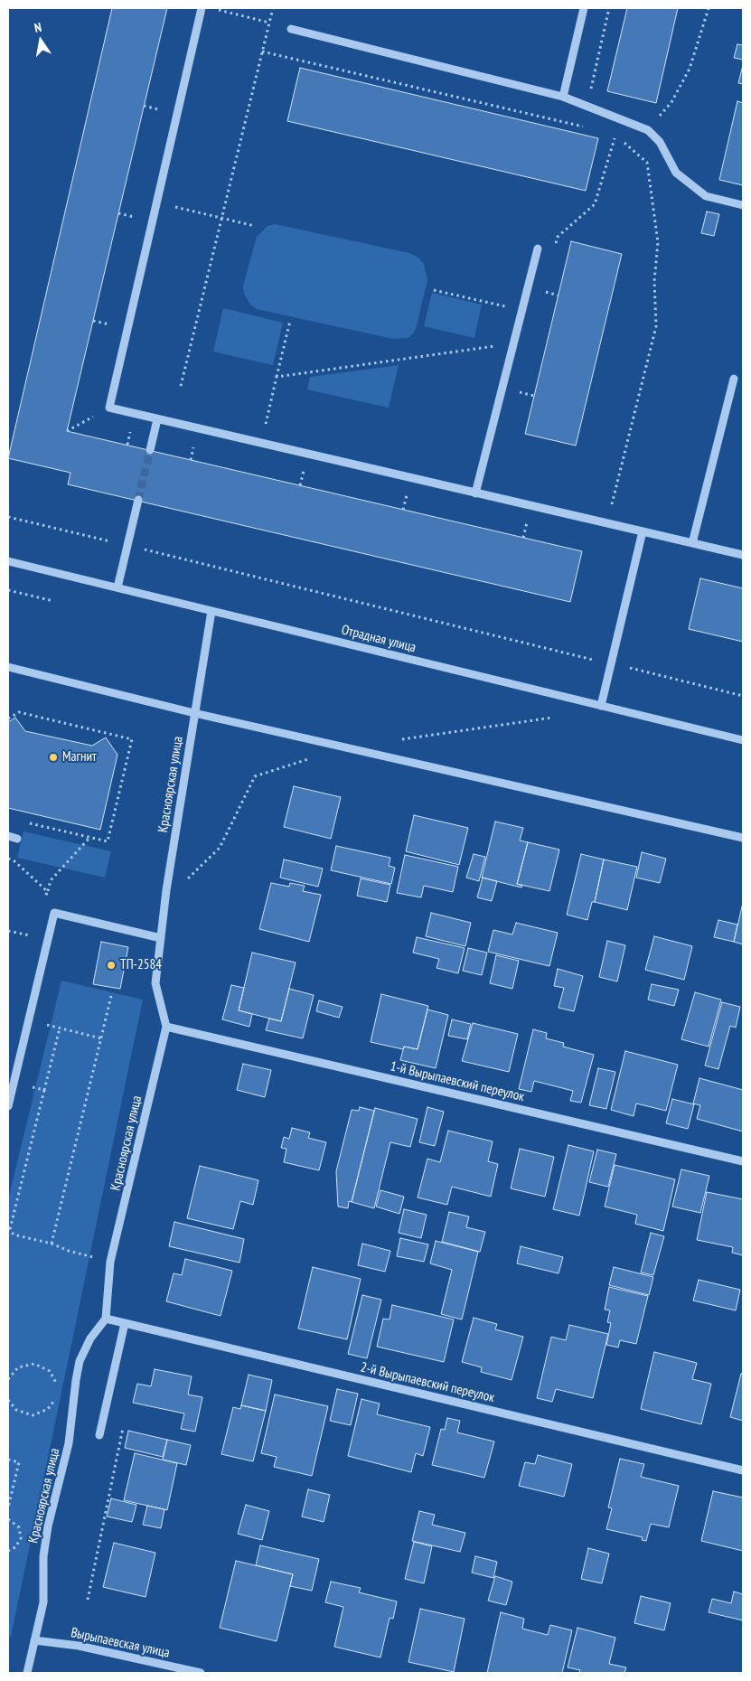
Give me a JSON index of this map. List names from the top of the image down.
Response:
{
  "streets": {
    "street": [
      "Отрадная улица",
      "Красноярская улица",
      "1-й Вырыпаевский переулок",
      "2-й Вырыпаевский переулок",
      "Вырыпаевская улица"
    ]
  },
  "crossings": [
    ["Отрадная улица", "Красноярская улица"],
    ["Красноярская улица", "1-й Вырыпаевский переулок"],
    ["Красноярская улица", "2-й Вырыпаевский переулок"],
    ["Красноярская улица", "Вырыпаевская улица"]
  ],
  "places": ["Магнит", "ТП-2584"],
  "north": "top"
}
